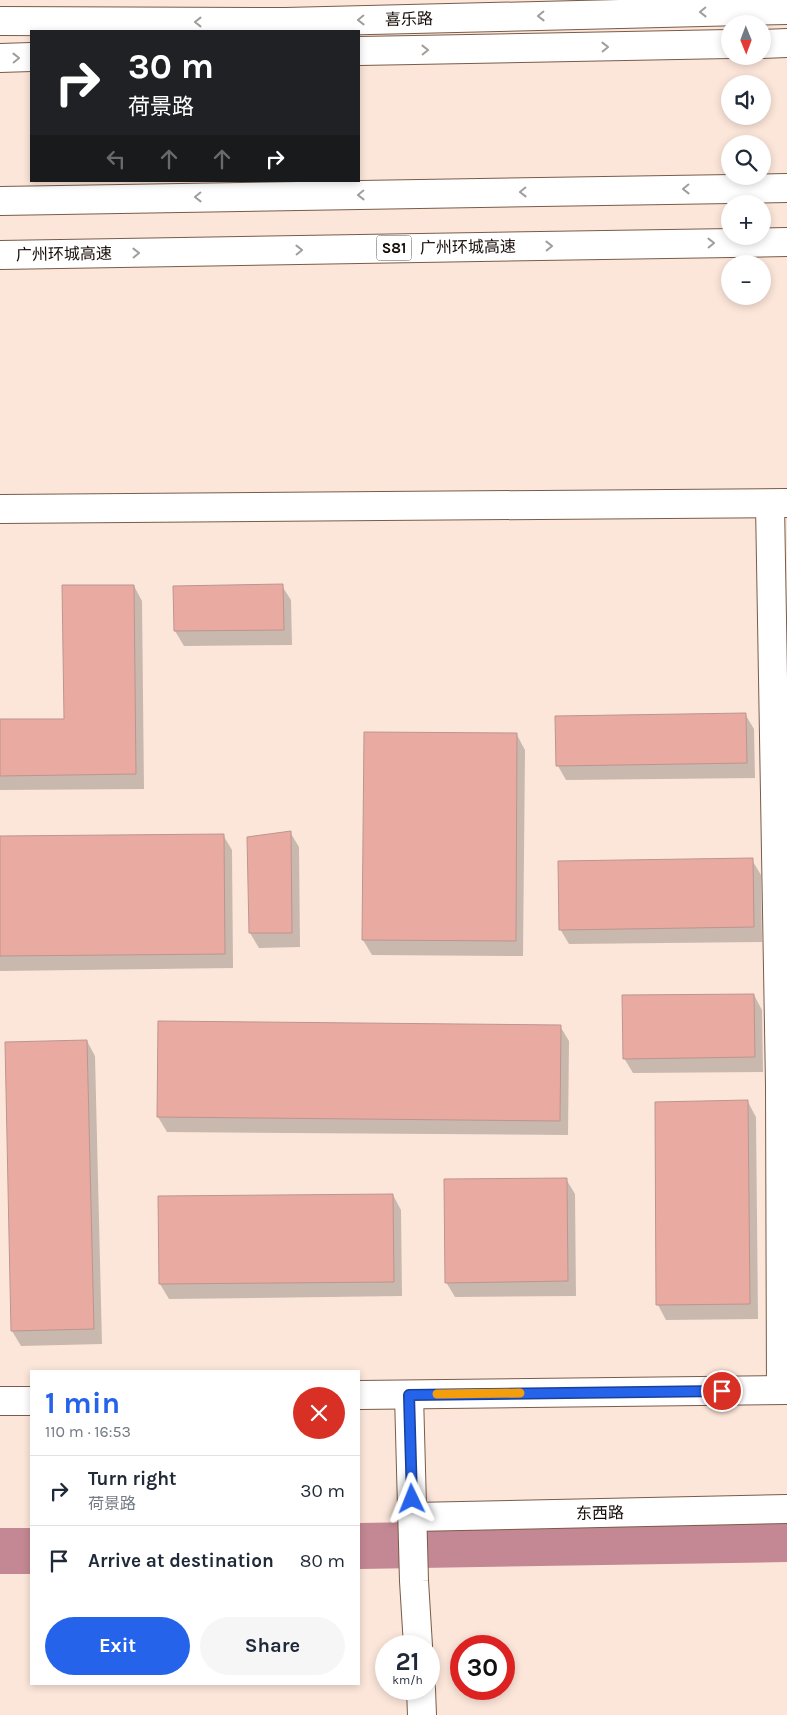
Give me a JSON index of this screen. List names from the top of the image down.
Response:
{
  "streets": {
    "main road": [
      "喜乐路",
      "广州环城高速",
      "S81",
      "东西路"
    ]
  },
  "north": "bottom",
  "page": {
    "map_buttons": ["+", "−"],
    "turn": ["30 m", "荷景路"],
    "heading": ["1 min", "110 m · 16:53"],
    "list": [
      {
        "name": "Turn right",
        "note": "荷景路",
        "value": "30 m"
      },
      {
        "name": "Arrive at destination",
        "value": "80 m"
      }
    ],
    "buttons": ["Exit", "Share"],
    "speed": "21 km/h",
    "limit": "30"
  }
}
